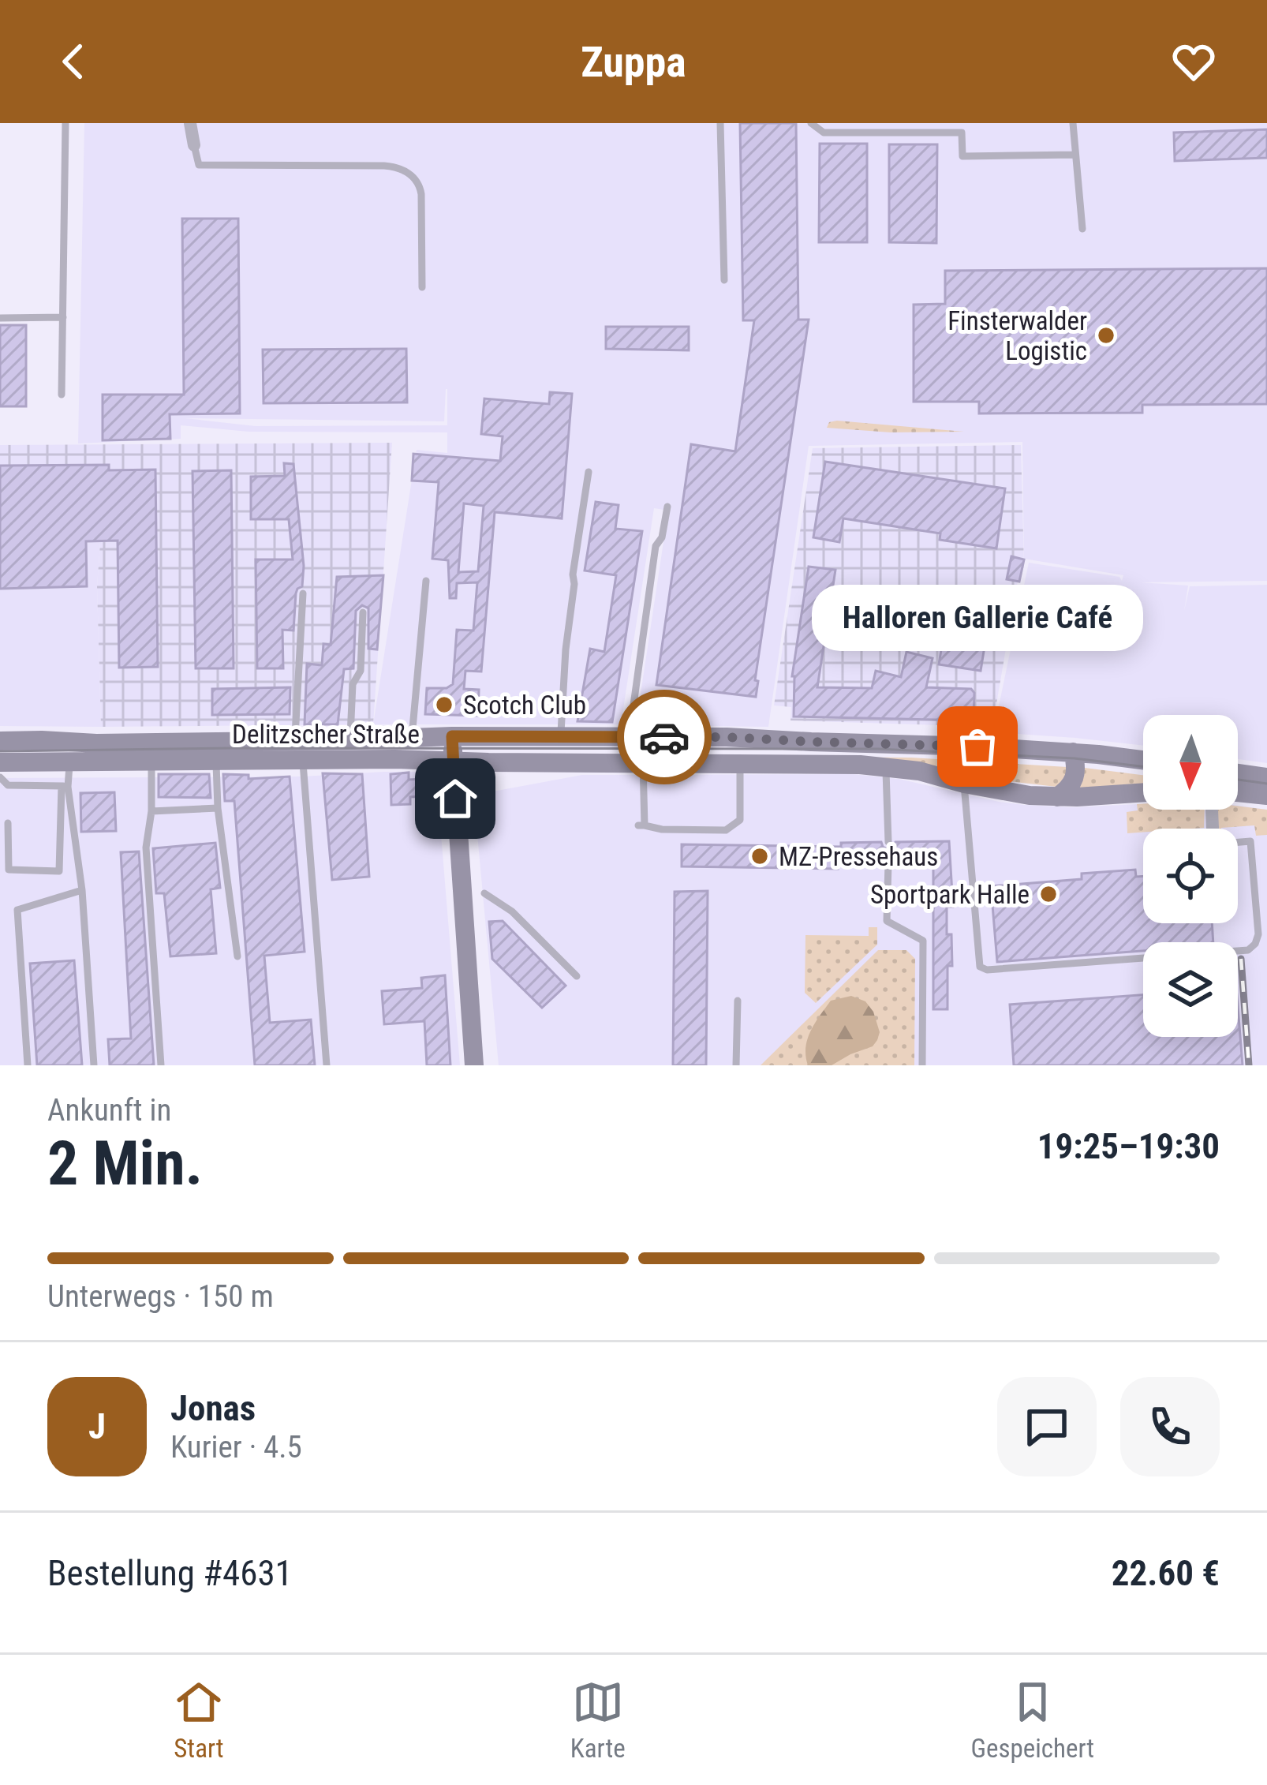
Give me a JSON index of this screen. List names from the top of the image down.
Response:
{
  "streets": {
    "main road": ["Delitzscher Straße"]
  },
  "places": [
    "Finsterwalder Logistic",
    "Scotch Club",
    "Halloren Gallerie Café",
    "MZ-Pressehaus",
    "Sportpark Halle"
  ],
  "north": "bottom",
  "page": {
    "header": "Zuppa",
    "bubble": "Halloren Gallerie Café",
    "heading": ["2 Min.", "Ankunft in", "19:25–19:30"],
    "panel": [
      "Jonas",
      "Kurier · 4.5",
      "Bestellung #4631",
      "22.60 €"
    ],
    "bar": "Unterwegs · 150 m",
    "round": "J",
    "tabs": ["Start", "Karte", "Gespeichert"]
  }
}
